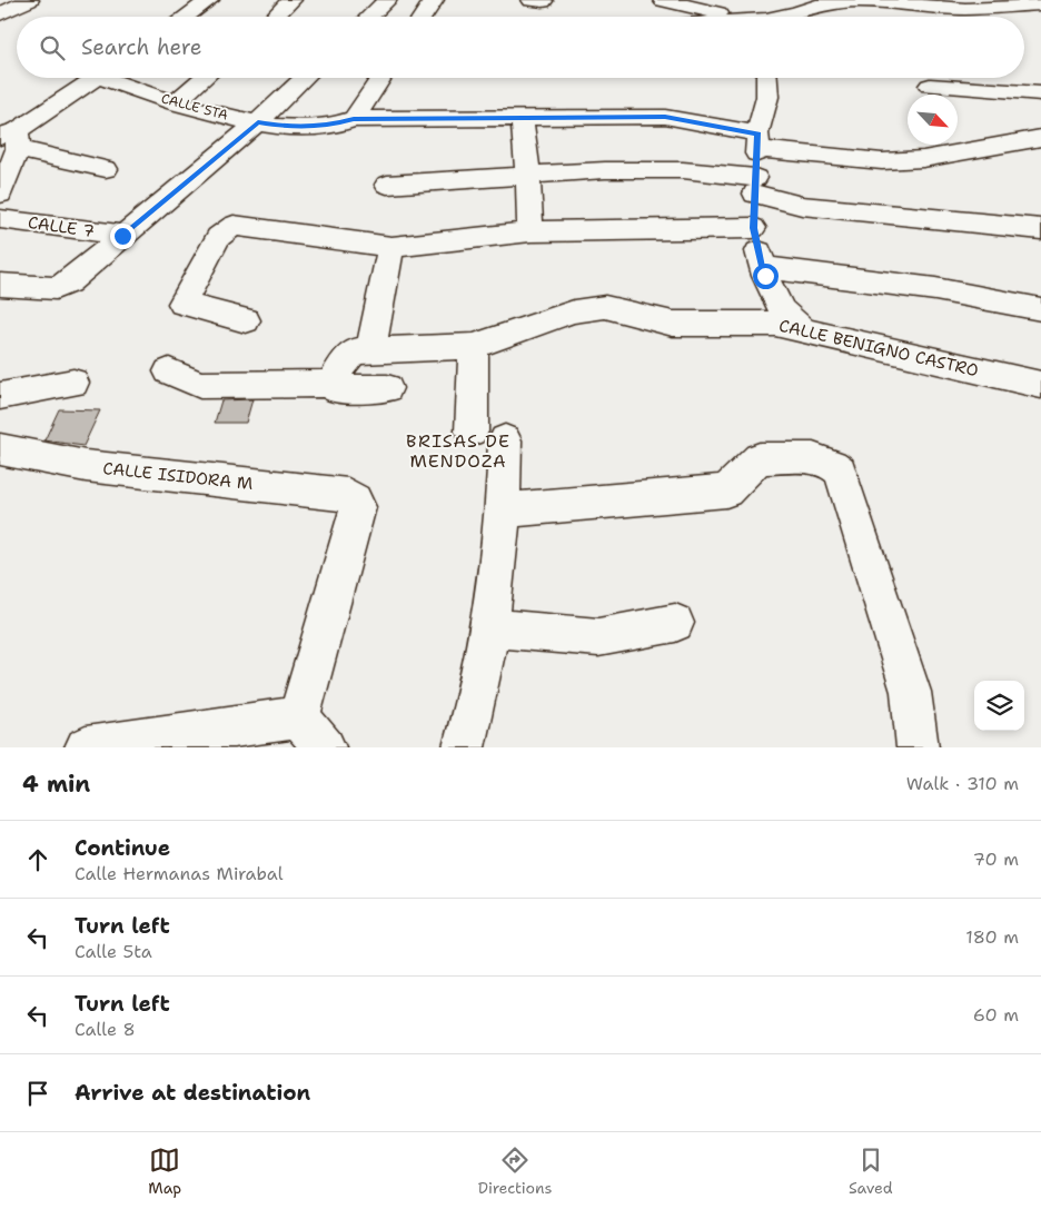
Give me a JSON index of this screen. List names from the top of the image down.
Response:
{
  "streets": {
    "street": [
      "CALLE 5TA",
      "CALLE 7",
      "CALLE BENIGNO CASTRO",
      "CALLE ISIDORA M"
    ]
  },
  "districts": ["BRISAS DE MENDOZA"],
  "north": "bottom right",
  "page": {
    "search": "Search here",
    "heading": ["4 min", "Walk · 310 m"],
    "list": [
      ["Continue", "Calle Hermanas Mirabal", "70 m"],
      ["Turn left", "Calle 5ta", "180 m"],
      ["Turn left", "Calle 8", "60 m"],
      "Arrive at destination"
    ],
    "nav": ["Map", "Directions", "Saved"]
  }
}
